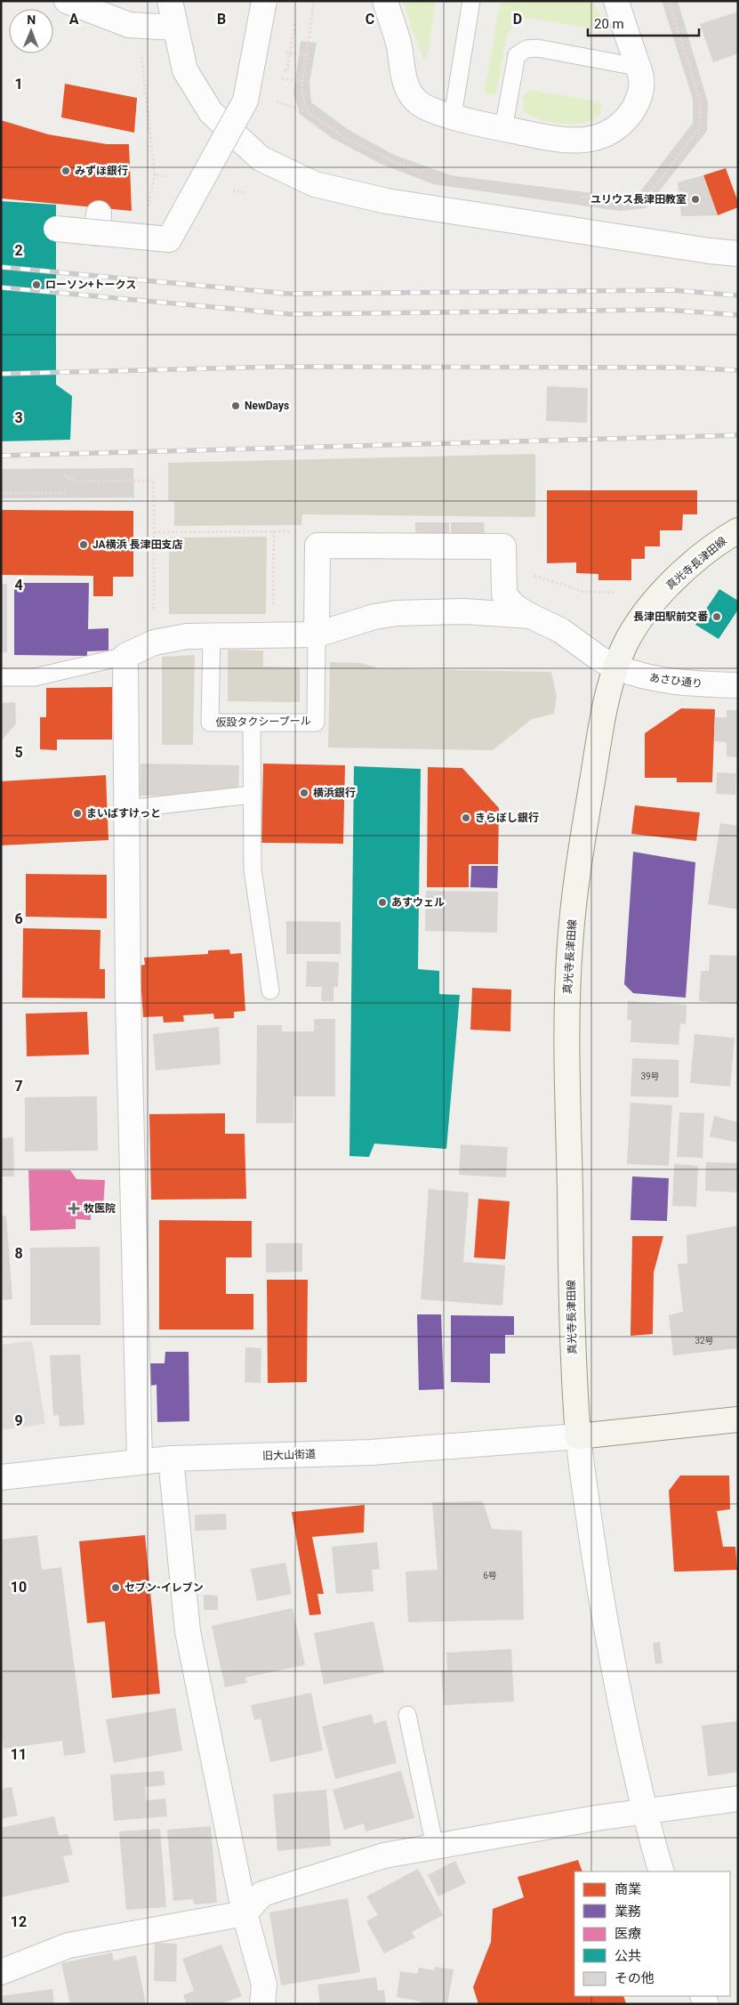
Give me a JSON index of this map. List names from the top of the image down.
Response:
{
  "streets": {
    "main road": ["真光寺長津田線"],
    "street": ["あさひ通り", "旧大山街道"],
    "lane": ["仮設タクシープール"]
  },
  "crossings": [
    ["真光寺長津田線", "あさひ通り"],
    ["真光寺長津田線", "旧大山街道"]
  ],
  "places": {
    "other": [
      "みずほ銀行",
      "ユリウス長津田教室",
      "ローソン+トークス",
      "NewDays",
      "JA横浜 長津田支店",
      "長津田駅前交番",
      "横浜銀行",
      "まいばすけっと",
      "きらぼし銀行",
      "あすウェル",
      "セブン-イレブン"
    ],
    "health": ["牧医院"]
  },
  "house_numbers": ["39号", "32号", "6号"],
  "legend": [
    "商業",
    "業務",
    "医療",
    "公共",
    "その他"
  ],
  "scale_bar": "20 m",
  "north": "top",
  "grid": {
    "columns": [
      "A",
      "B",
      "C",
      "D"
    ],
    "rows": [
      "1",
      "2",
      "3",
      "4",
      "5",
      "6",
      "7",
      "8",
      "9",
      "10",
      "11",
      "12"
    ]
  }
}
